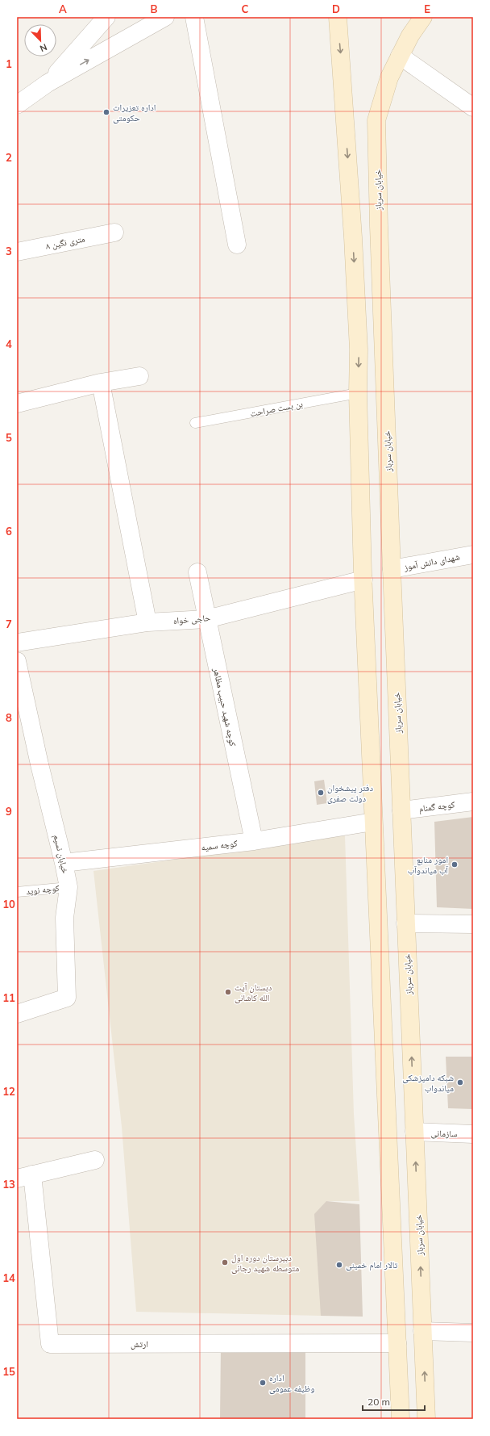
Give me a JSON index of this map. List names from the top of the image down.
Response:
{
  "streets": {
    "main road": ["خیابان سرباز"],
    "street": [
      "۸ متری نگین",
      "شهدای دانش آموز",
      "حاجی خواه",
      "کوچه شهید حبیب مظاهر",
      "کوچه گمنام",
      "کوچه سمیه",
      "خیابان نسیم",
      "سازمانی",
      "ارتش"
    ],
    "lane": ["بن بست صراحت", "کوچه نوید"]
  },
  "crossings": [
    ["خیابان سرباز", "شهدای دانش آموز"],
    ["خیابان سرباز", "کوچه گمنام"],
    ["خیابان سرباز", "سازمانی"],
    ["حاجی خواه", "کوچه شهید حبیب مظاهر"],
    ["کوچه شهید حبیب مظاهر", "کوچه سمیه"],
    ["کوچه سمیه", "خیابان نسیم"],
    ["خیابان نسیم", "کوچه نوید"]
  ],
  "places": [
    "اداره تعزیرات حکومتی",
    "دفتر پیشخوان دولت صفری",
    "امور منابع آب میاندوآب",
    "دبستان آیت الله کاشانی",
    "شبکه دامپزشکی میاندواب",
    "دبیرستان دوره اول متوسطه شهید رجائی",
    "تالار امام خمینی",
    "اداره وظیفه عمومی"
  ],
  "scale_bar": "20 m",
  "north": "bottom right",
  "grid": {
    "columns": [
      "A",
      "B",
      "C",
      "D",
      "E"
    ],
    "rows": [
      "1",
      "2",
      "3",
      "4",
      "5",
      "6",
      "7",
      "8",
      "9",
      "10",
      "11",
      "12",
      "13",
      "14",
      "15"
    ]
  }
}
